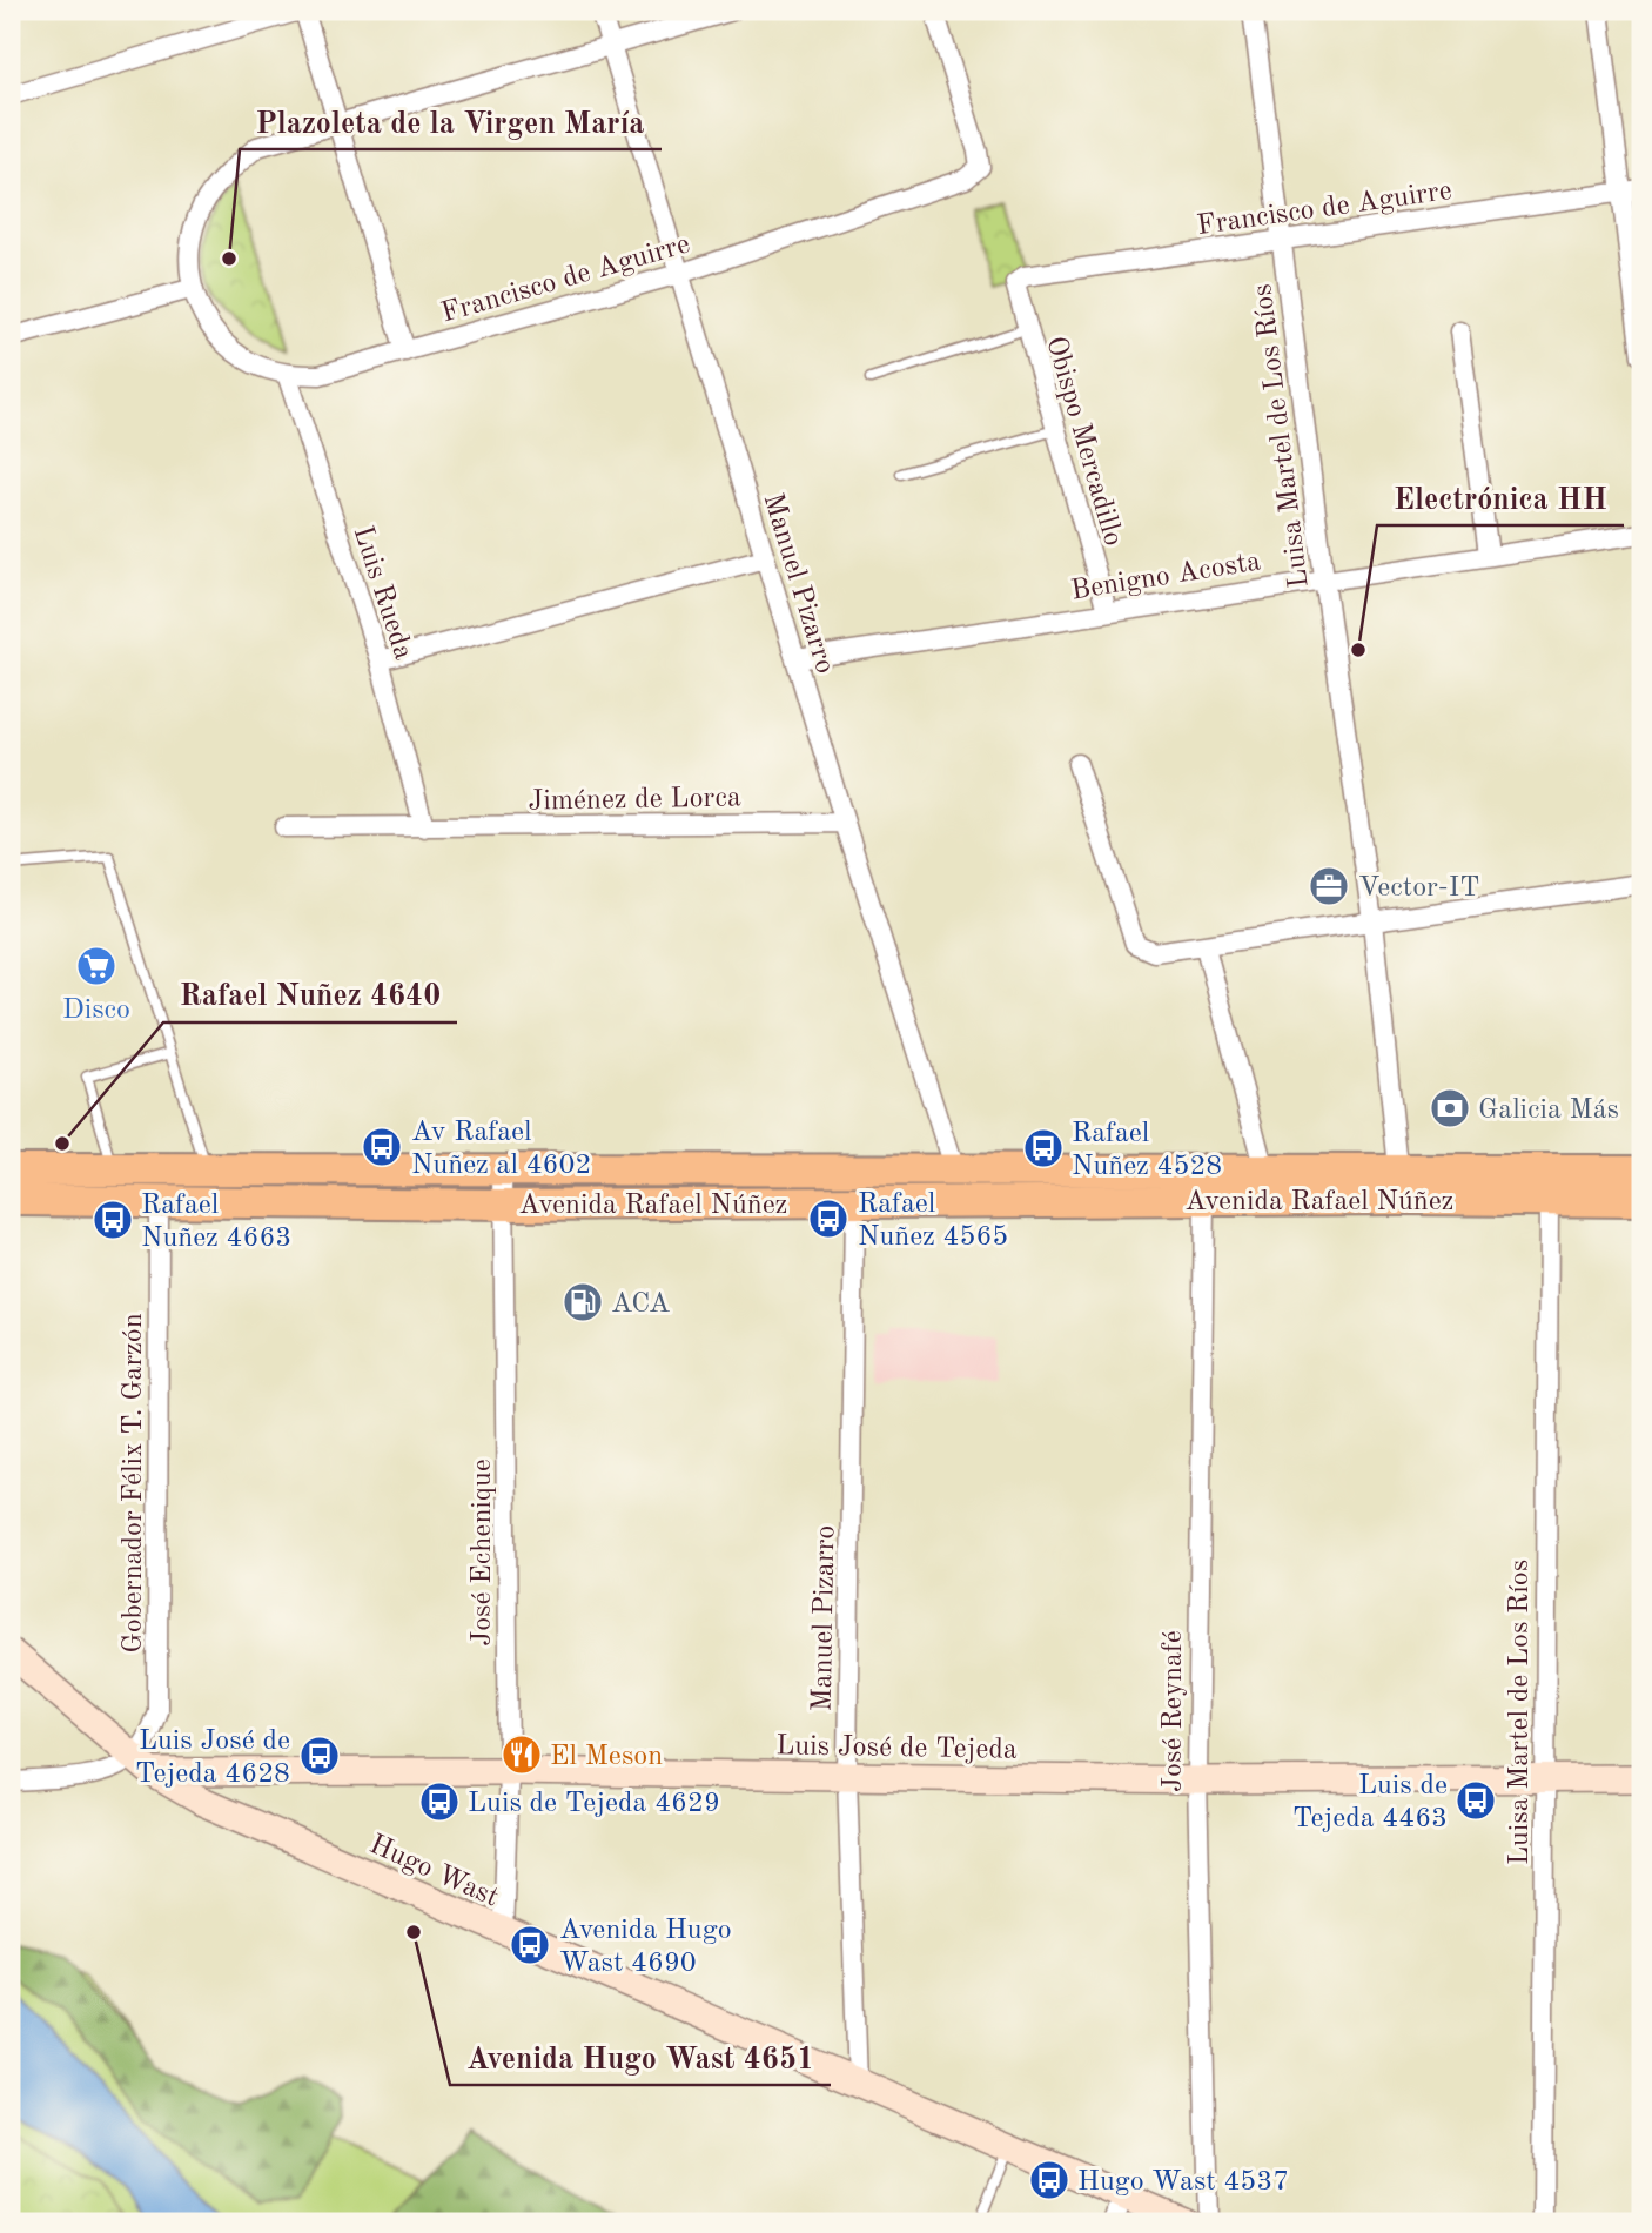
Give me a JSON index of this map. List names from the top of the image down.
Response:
{
  "streets": {
    "main road": ["Avenida Rafael Núñez", "Luis José de Tejeda", "Hugo Wast"],
    "street": [
      "Francisco de Aguirre",
      "Luisa Martel de Los Ríos",
      "Obispo Mercadillo",
      "Benigno Acosta",
      "Manuel Pizarro",
      "Luis Rueda",
      "Jiménez de Lorca",
      "Gobernador Félix T. Garzón",
      "José Echenique",
      "José Reynafé"
    ]
  },
  "crossings": [
    ["Francisco de Aguirre", "Luisa Martel de Los Ríos"],
    ["Francisco de Aguirre", "Obispo Mercadillo"],
    ["Francisco de Aguirre", "Manuel Pizarro"],
    ["Francisco de Aguirre", "Luis Rueda"],
    ["Luisa Martel de Los Ríos", "Benigno Acosta"],
    ["Luisa Martel de Los Ríos", "Avenida Rafael Núñez"],
    ["Luisa Martel de Los Ríos", "Luis José de Tejeda"],
    ["Obispo Mercadillo", "Benigno Acosta"],
    ["Benigno Acosta", "Manuel Pizarro"],
    ["Manuel Pizarro", "Jiménez de Lorca"],
    ["Manuel Pizarro", "Avenida Rafael Núñez"],
    ["Manuel Pizarro", "Luis José de Tejeda"],
    ["Manuel Pizarro", "Hugo Wast"],
    ["Luis Rueda", "Jiménez de Lorca"],
    ["Avenida Rafael Núñez", "Gobernador Félix T. Garzón"],
    ["Avenida Rafael Núñez", "José Echenique"],
    ["Avenida Rafael Núñez", "José Reynafé"],
    ["Gobernador Félix T. Garzón", "Luis José de Tejeda"],
    ["Gobernador Félix T. Garzón", "Hugo Wast"],
    ["José Echenique", "Luis José de Tejeda"],
    ["José Echenique", "Hugo Wast"],
    ["José Reynafé", "Luis José de Tejeda"],
    ["Luis José de Tejeda", "Hugo Wast"]
  ],
  "places": {
    "other": [
      "Plazoleta de la Virgen María",
      "Electrónica HH",
      "Rafael Nuñez 4640",
      "Avenida Hugo Wast 4651"
    ],
    "office": ["Vector-IT"],
    "supermarket": ["Disco"],
    "bank": ["Galicia Más"],
    "bus stop": [
      "Av Rafael Nuñez al 4602",
      "Rafael Nuñez 4528",
      "Rafael Nuñez 4565",
      "Rafael Nuñez 4663",
      "Luis José de Tejeda 4628",
      "Luis de Tejeda 4463",
      "Luis de Tejeda 4629",
      "Avenida Hugo Wast 4690",
      "Hugo Wast 4537"
    ],
    "fuel station": ["ACA"],
    "restaurant": ["El Meson"]
  }
}
